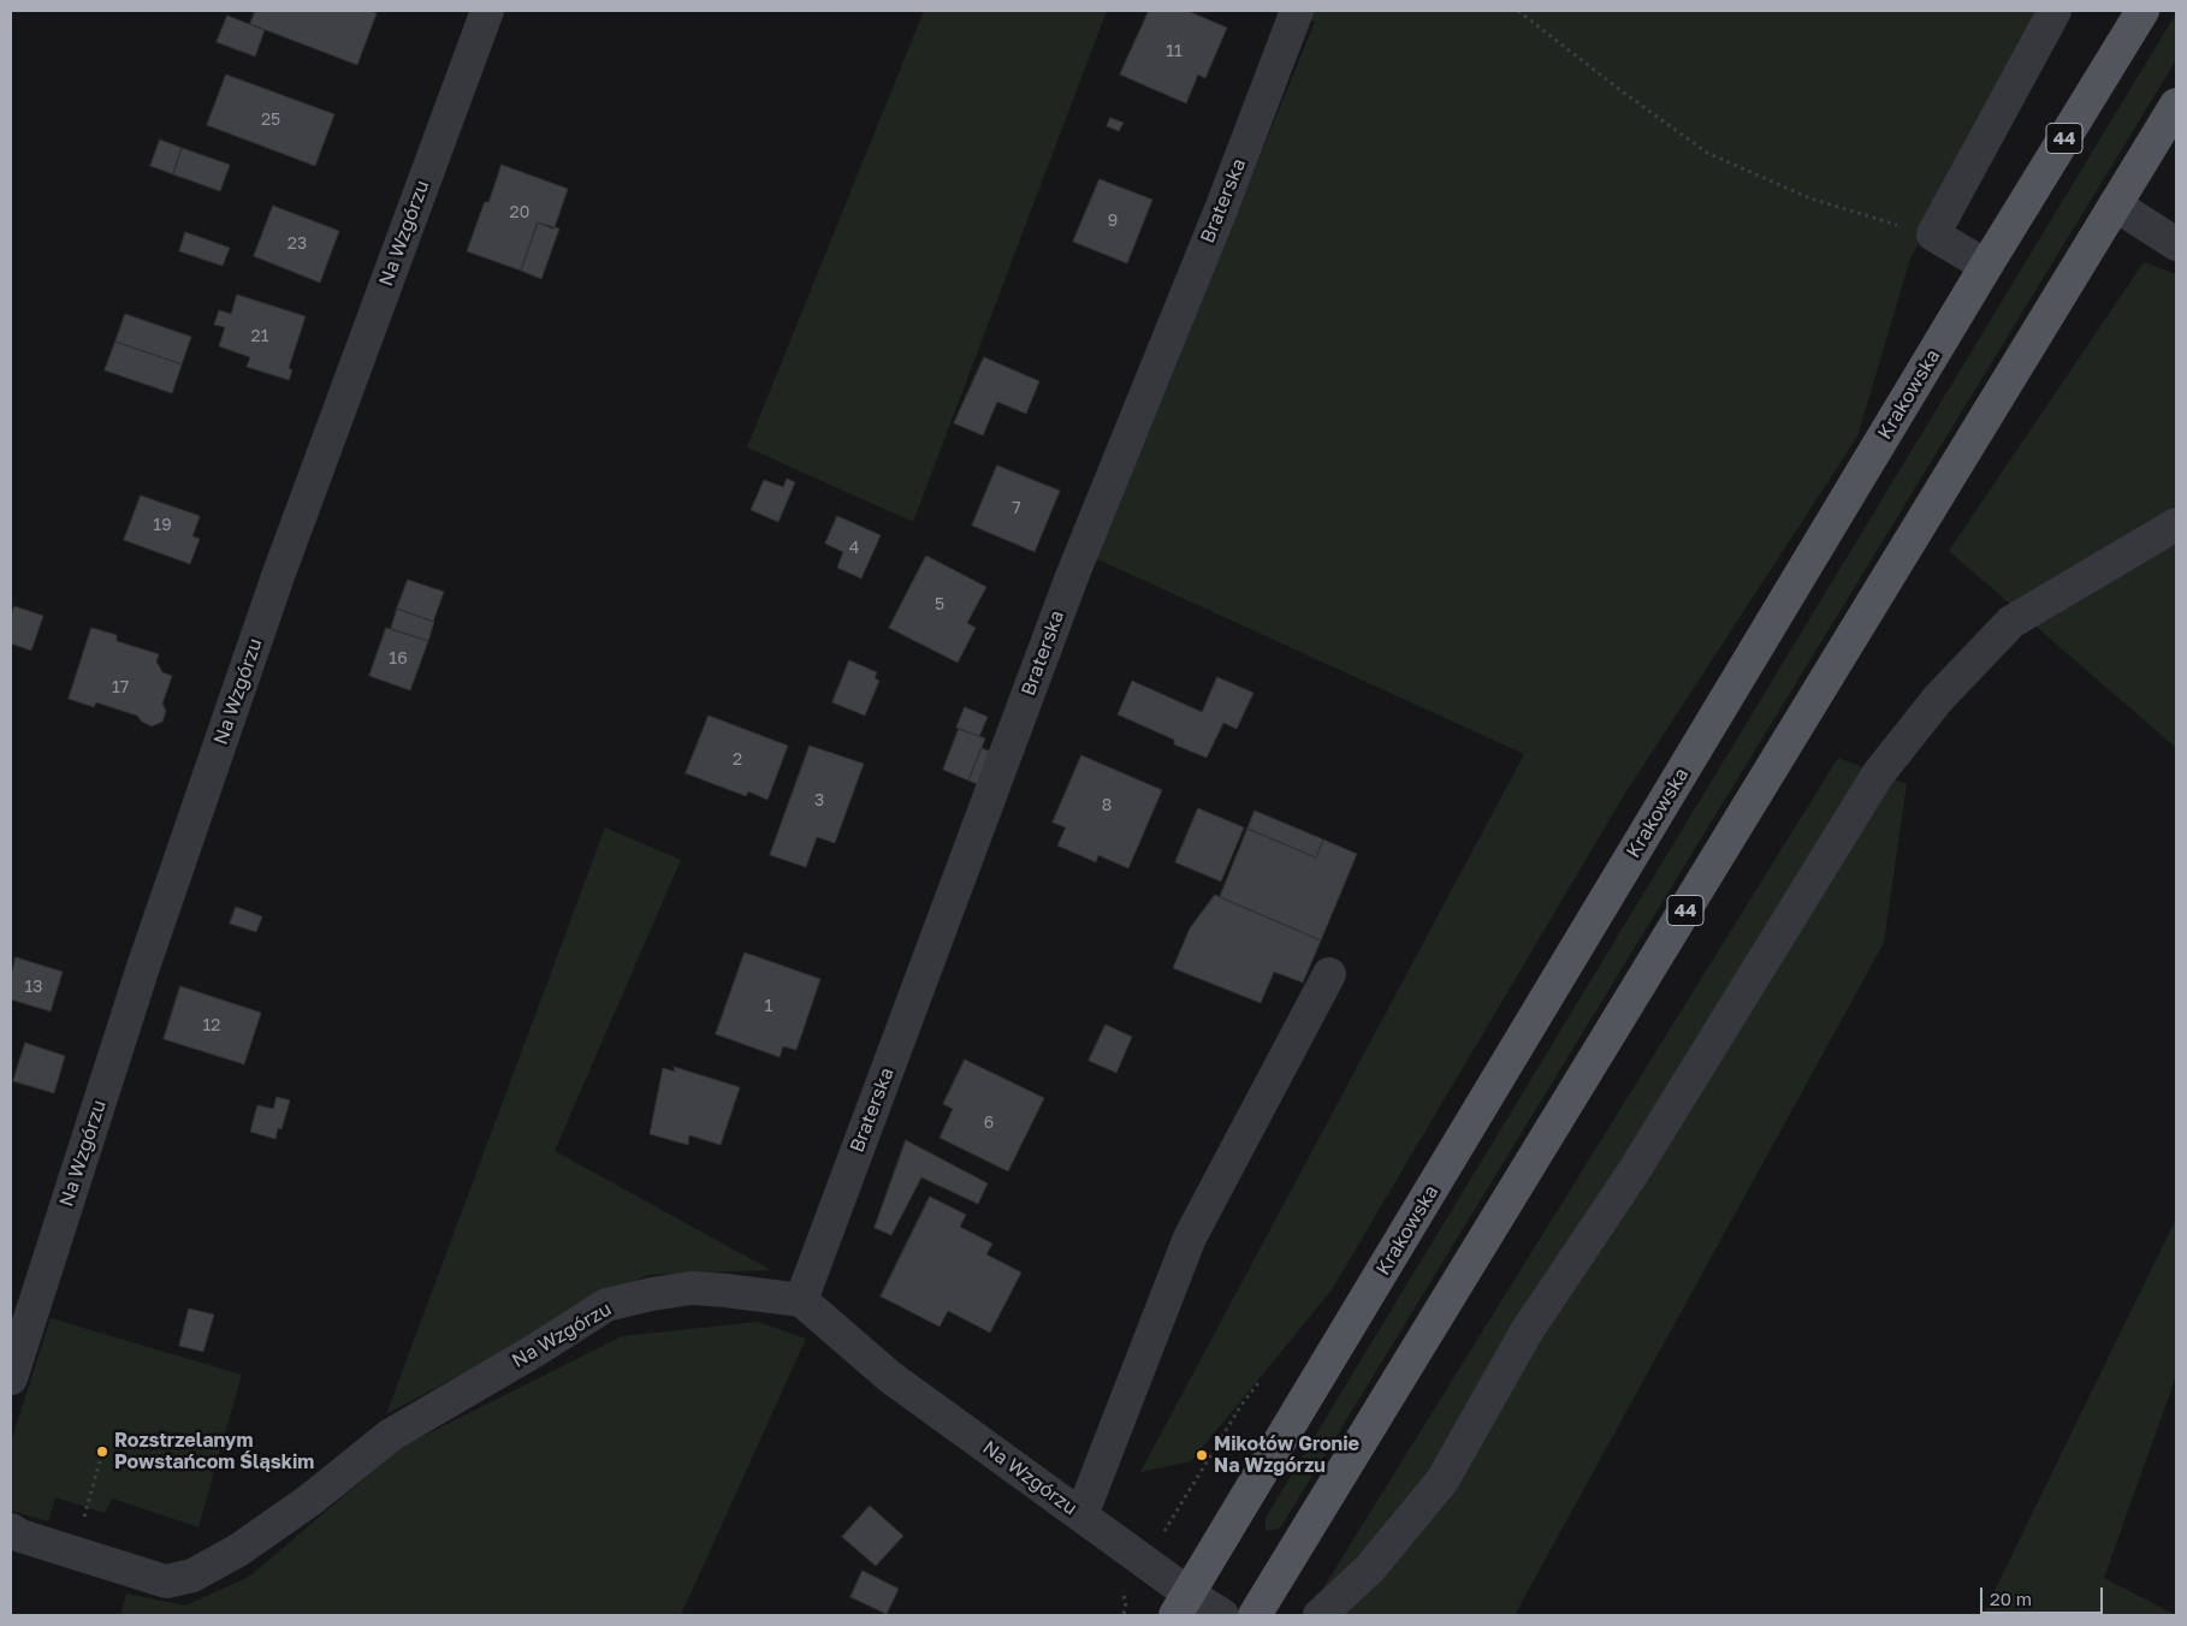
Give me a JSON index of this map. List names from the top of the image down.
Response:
{
  "streets": {
    "main road": ["44", "Krakowska"],
    "street": ["Braterska", "Na Wzgórzu"]
  },
  "crossings": [
    ["Braterska", "Na Wzgórzu"],
    ["Na Wzgórzu", "Krakowska"]
  ],
  "places": ["Rozstrzelanym Powstańcom Śląskim", "Mikołów Gronie Na Wzgórzu"],
  "house_numbers": [
    "11",
    "25",
    "20",
    "9",
    "23",
    "21",
    "7",
    "19",
    "4",
    "5",
    "16",
    "17",
    "2",
    "3",
    "8",
    "13",
    "1",
    "12",
    "6"
  ],
  "scale_bar": "20 m"
}
